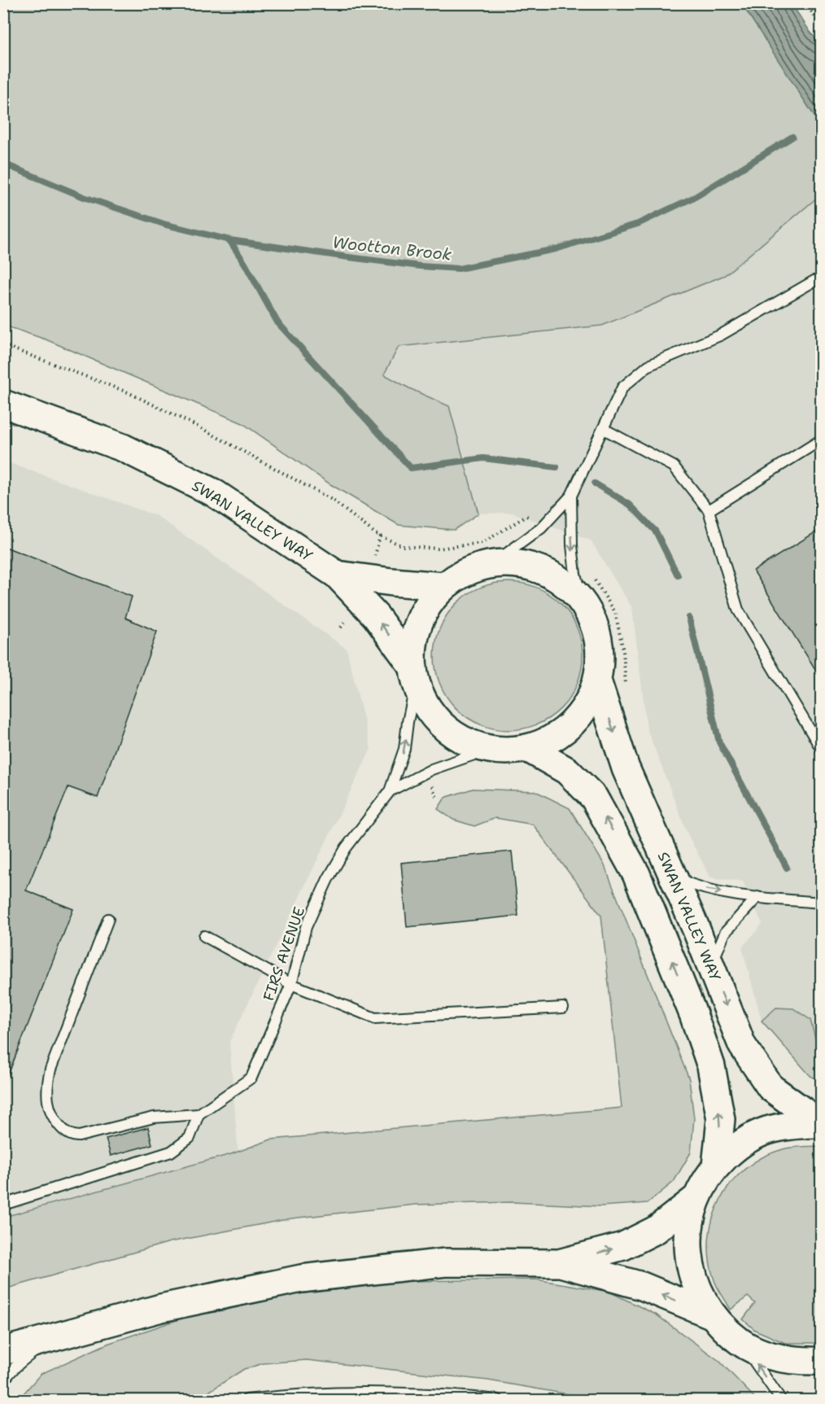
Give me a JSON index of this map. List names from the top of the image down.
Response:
{
  "streets": {
    "main road": ["SWAN VALLEY WAY"],
    "lane": ["FIRS AVENUE"]
  },
  "crossings": [
    ["SWAN VALLEY WAY", "FIRS AVENUE"]
  ],
  "water": ["Wootton Brook"]
}
